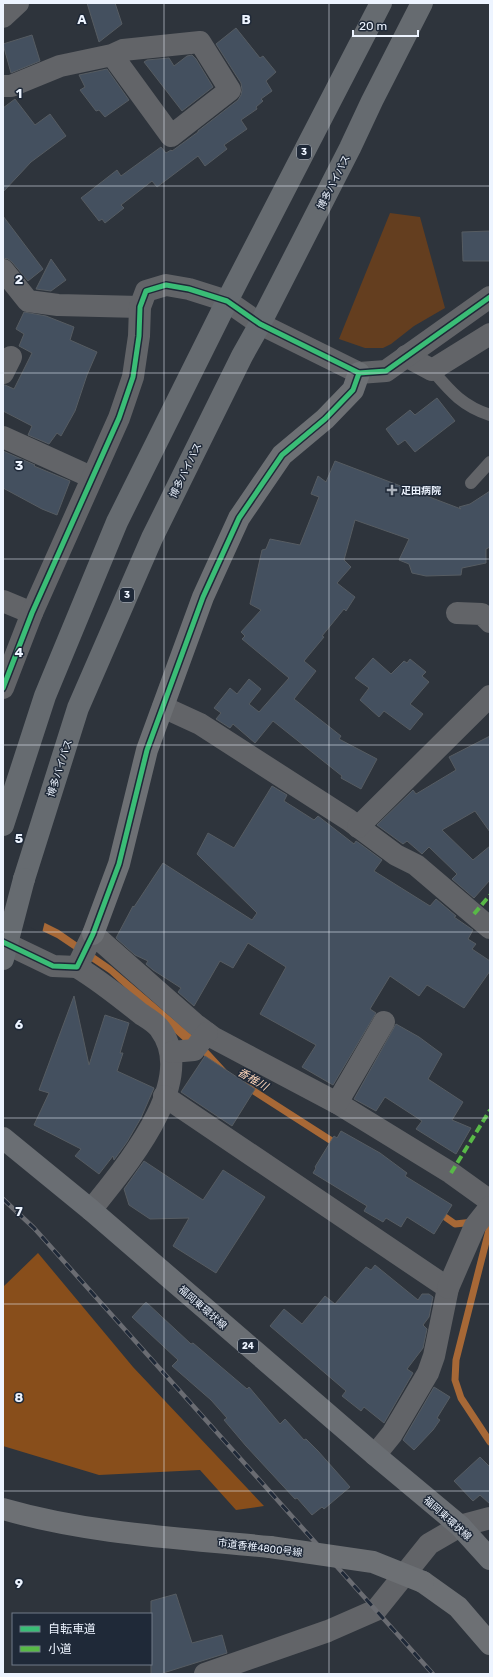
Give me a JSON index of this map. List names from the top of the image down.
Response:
{
  "streets": {
    "highway": ["3", "博多バイパス"],
    "main road": ["福岡東環状線", "24"],
    "street": ["市道香椎4800号線"]
  },
  "water": ["香椎川"],
  "places": {
    "health": ["疋田病院"]
  },
  "legend": ["自転車道", "小道"],
  "scale_bar": "20 m",
  "grid": {
    "columns": ["A", "B"],
    "rows": [
      "1",
      "2",
      "3",
      "4",
      "5",
      "6",
      "7",
      "8",
      "9"
    ]
  }
}
